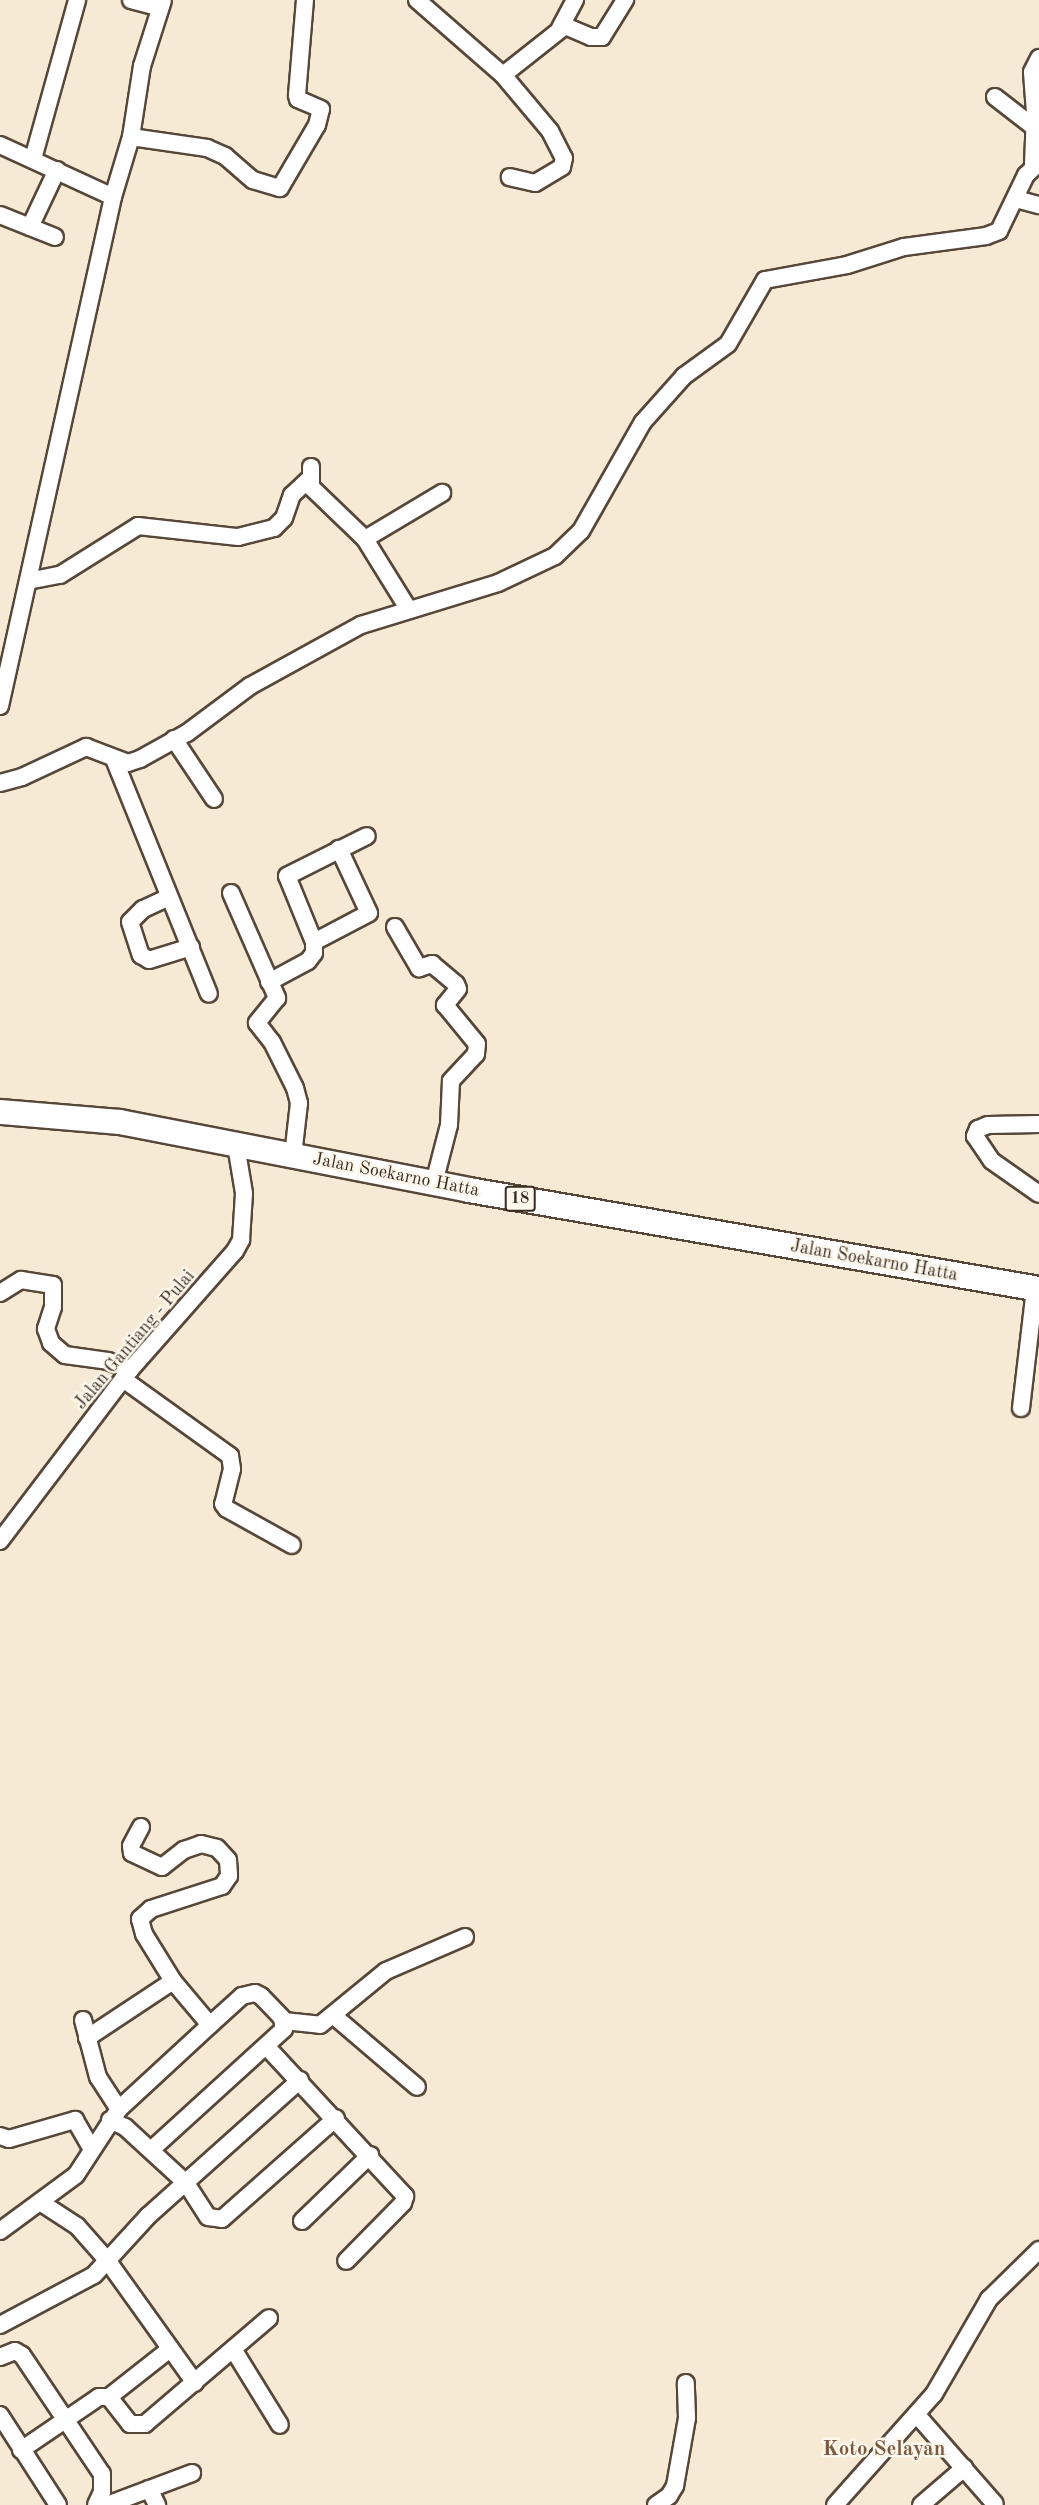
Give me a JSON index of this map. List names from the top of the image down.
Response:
{
  "streets": {
    "highway": ["Jalan Soekarno Hatta", "18"],
    "street": ["Jalan Gantiang - Pulai"]
  },
  "crossings": [
    ["Jalan Soekarno Hatta", "Jalan Gantiang - Pulai"]
  ],
  "districts": ["Koto Selayan"]
}
